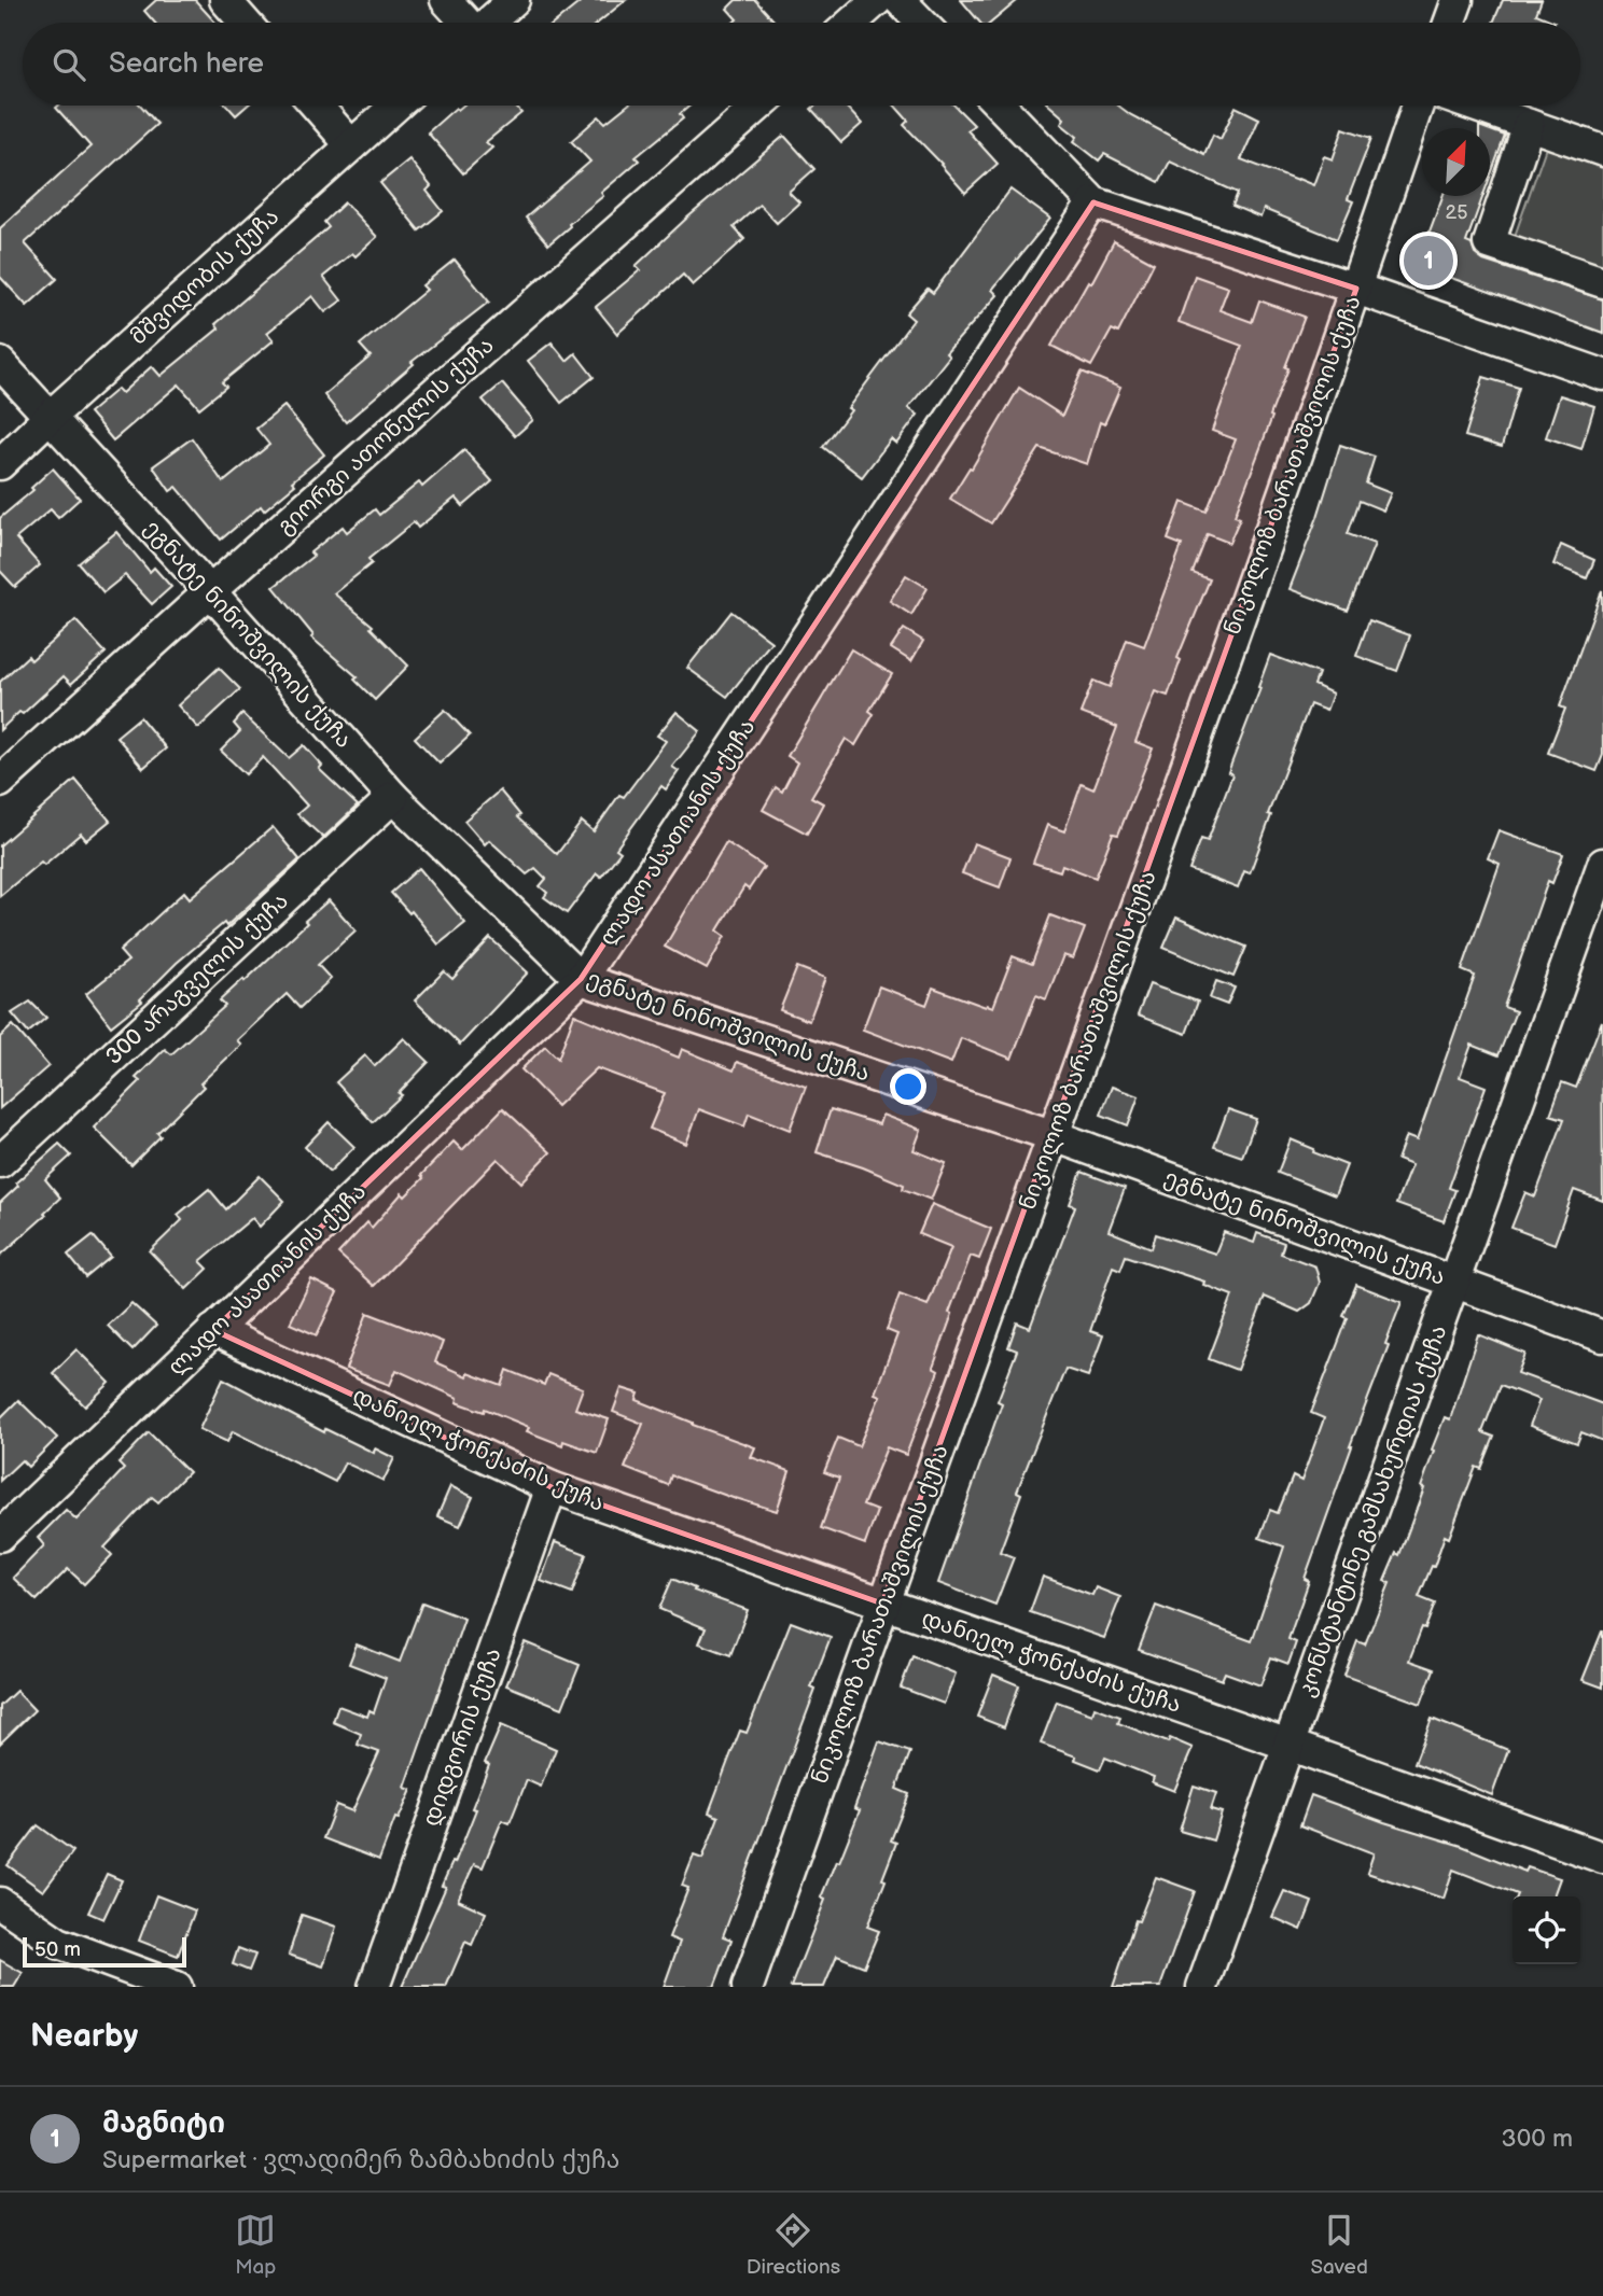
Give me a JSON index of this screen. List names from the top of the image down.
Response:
{
  "streets": {
    "street": [
      "მშვიდობის ქუჩა",
      "გიორგი ათონელის ქუჩა",
      "ნიკოლოზ ბარათაშვილის ქუჩა",
      "ეგნატე ნინოშვილის ქუჩა",
      "ლადო ასათიანის ქუჩა",
      "300 არაგველის ქუჩა",
      "დანიელ ჭონქაძის ქუჩა",
      "კონსტანტინე გამსახურდიას ქუჩა",
      "დიდგორის ქუჩა"
    ]
  },
  "crossings": [
    ["მშვიდობის ქუჩა", "ეგნატე ნინოშვილის ქუჩა"],
    ["გიორგი ათონელის ქუჩა", "ეგნატე ნინოშვილის ქუჩა"],
    ["ნიკოლოზ ბარათაშვილის ქუჩა", "ეგნატე ნინოშვილის ქუჩა"],
    ["ნიკოლოზ ბარათაშვილის ქუჩა", "დანიელ ჭონქაძის ქუჩა"],
    ["ეგნატე ნინოშვილის ქუჩა", "ლადო ასათიანის ქუჩა"],
    ["ეგნატე ნინოშვილის ქუჩა", "300 არაგველის ქუჩა"],
    ["ეგნატე ნინოშვილის ქუჩა", "კონსტანტინე გამსახურდიას ქუჩა"],
    ["ლადო ასათიანის ქუჩა", "დანიელ ჭონქაძის ქუჩა"],
    ["დანიელ ჭონქაძის ქუჩა", "კონსტანტინე გამსახურდიას ქუჩა"],
    ["დანიელ ჭონქაძის ქუჩა", "დიდგორის ქუჩა"]
  ],
  "house_numbers": ["25"],
  "scale_bar": "50 m",
  "north": "top right",
  "page": {
    "search": "Search here",
    "pins": "1",
    "scale": "50 m",
    "heading": "Nearby",
    "list": [
      {
        "mark": "1",
        "name": "მაგნიტი",
        "note": "Supermarket · ვლადიმერ ზამბახიძის ქუჩა",
        "value": "300 m"
      }
    ],
    "nav": ["Map", "Directions", "Saved"]
  }
}
